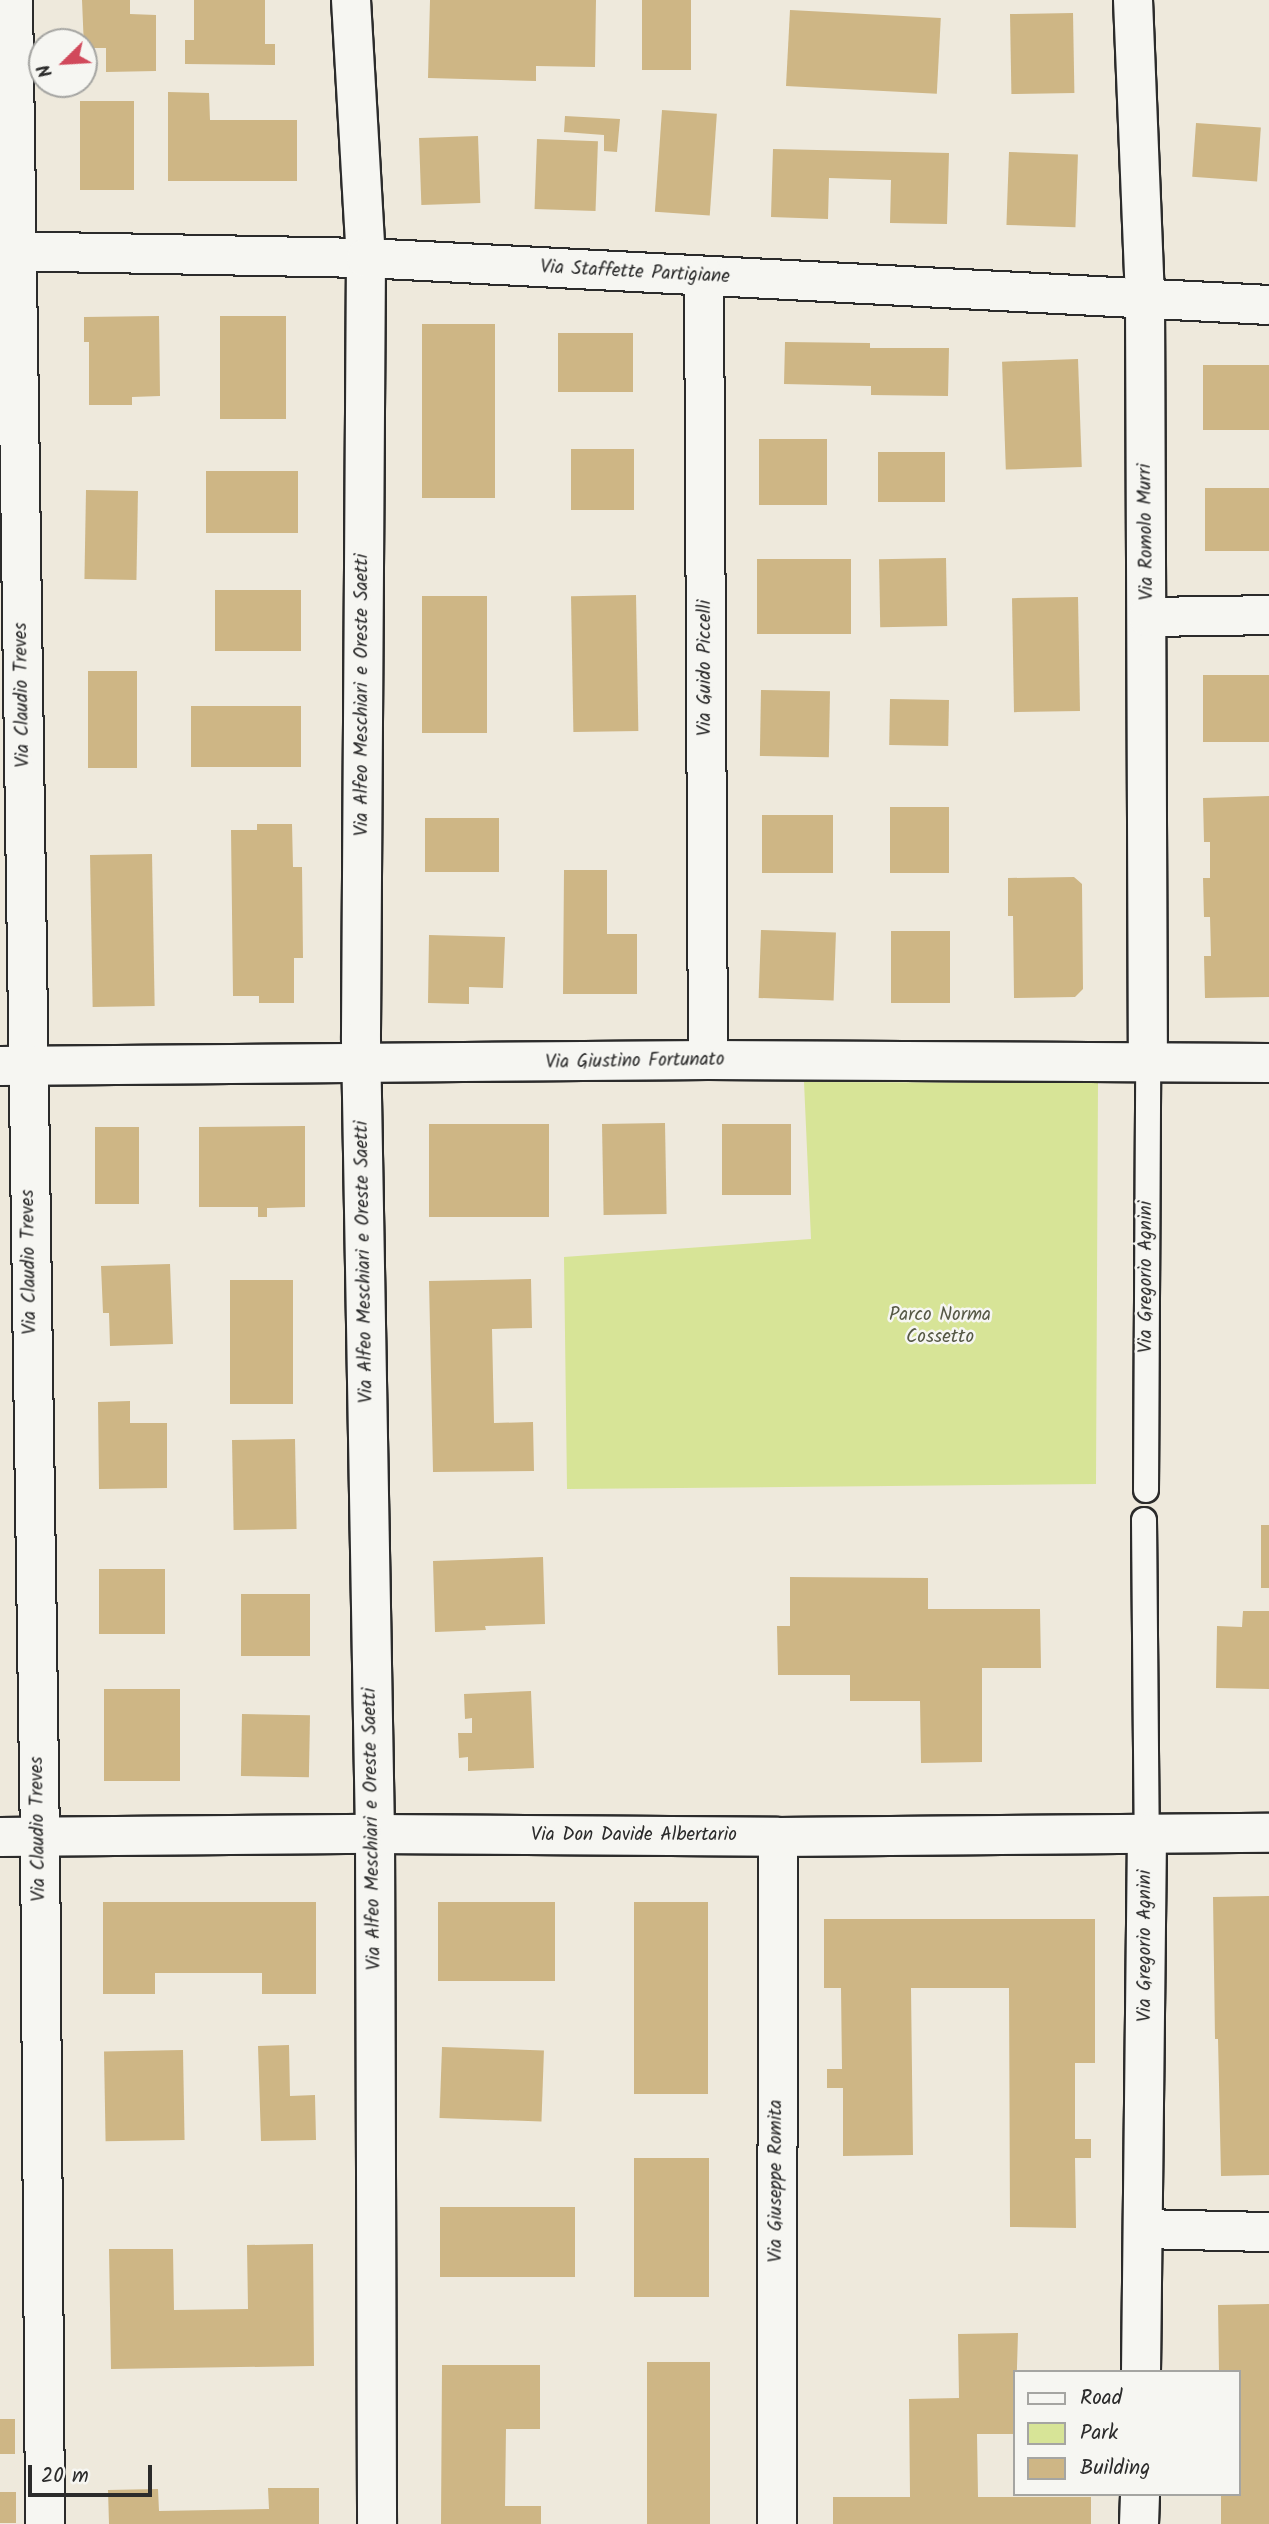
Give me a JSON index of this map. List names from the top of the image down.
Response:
{
  "streets": {
    "street": [
      "Via Staffette Partigiane",
      "Via Romolo Murri",
      "Via Guido Piccelli",
      "Via Claudio Treves",
      "Via Alfeo Meschiari e Oreste Saetti",
      "Via Giustino Fortunato",
      "Via Gregorio Agnini",
      "Via Don Davide Albertario",
      "Via Giuseppe Romita"
    ]
  },
  "crossings": [
    ["Via Staffette Partigiane", "Via Romolo Murri"],
    ["Via Staffette Partigiane", "Via Guido Piccelli"],
    ["Via Staffette Partigiane", "Via Claudio Treves"],
    ["Via Staffette Partigiane", "Via Alfeo Meschiari e Oreste Saetti"],
    ["Via Romolo Murri", "Via Giustino Fortunato"],
    ["Via Romolo Murri", "Via Gregorio Agnini"],
    ["Via Guido Piccelli", "Via Giustino Fortunato"],
    ["Via Claudio Treves", "Via Giustino Fortunato"],
    ["Via Claudio Treves", "Via Don Davide Albertario"],
    ["Via Alfeo Meschiari e Oreste Saetti", "Via Giustino Fortunato"],
    ["Via Alfeo Meschiari e Oreste Saetti", "Via Don Davide Albertario"],
    ["Via Giustino Fortunato", "Via Gregorio Agnini"],
    ["Via Gregorio Agnini", "Via Don Davide Albertario"],
    ["Via Don Davide Albertario", "Via Giuseppe Romita"]
  ],
  "parks": ["Parco Norma Cossetto"],
  "legend": ["Road", "Park", "Building"],
  "scale_bar": "20 m",
  "north": "bottom left"
}
